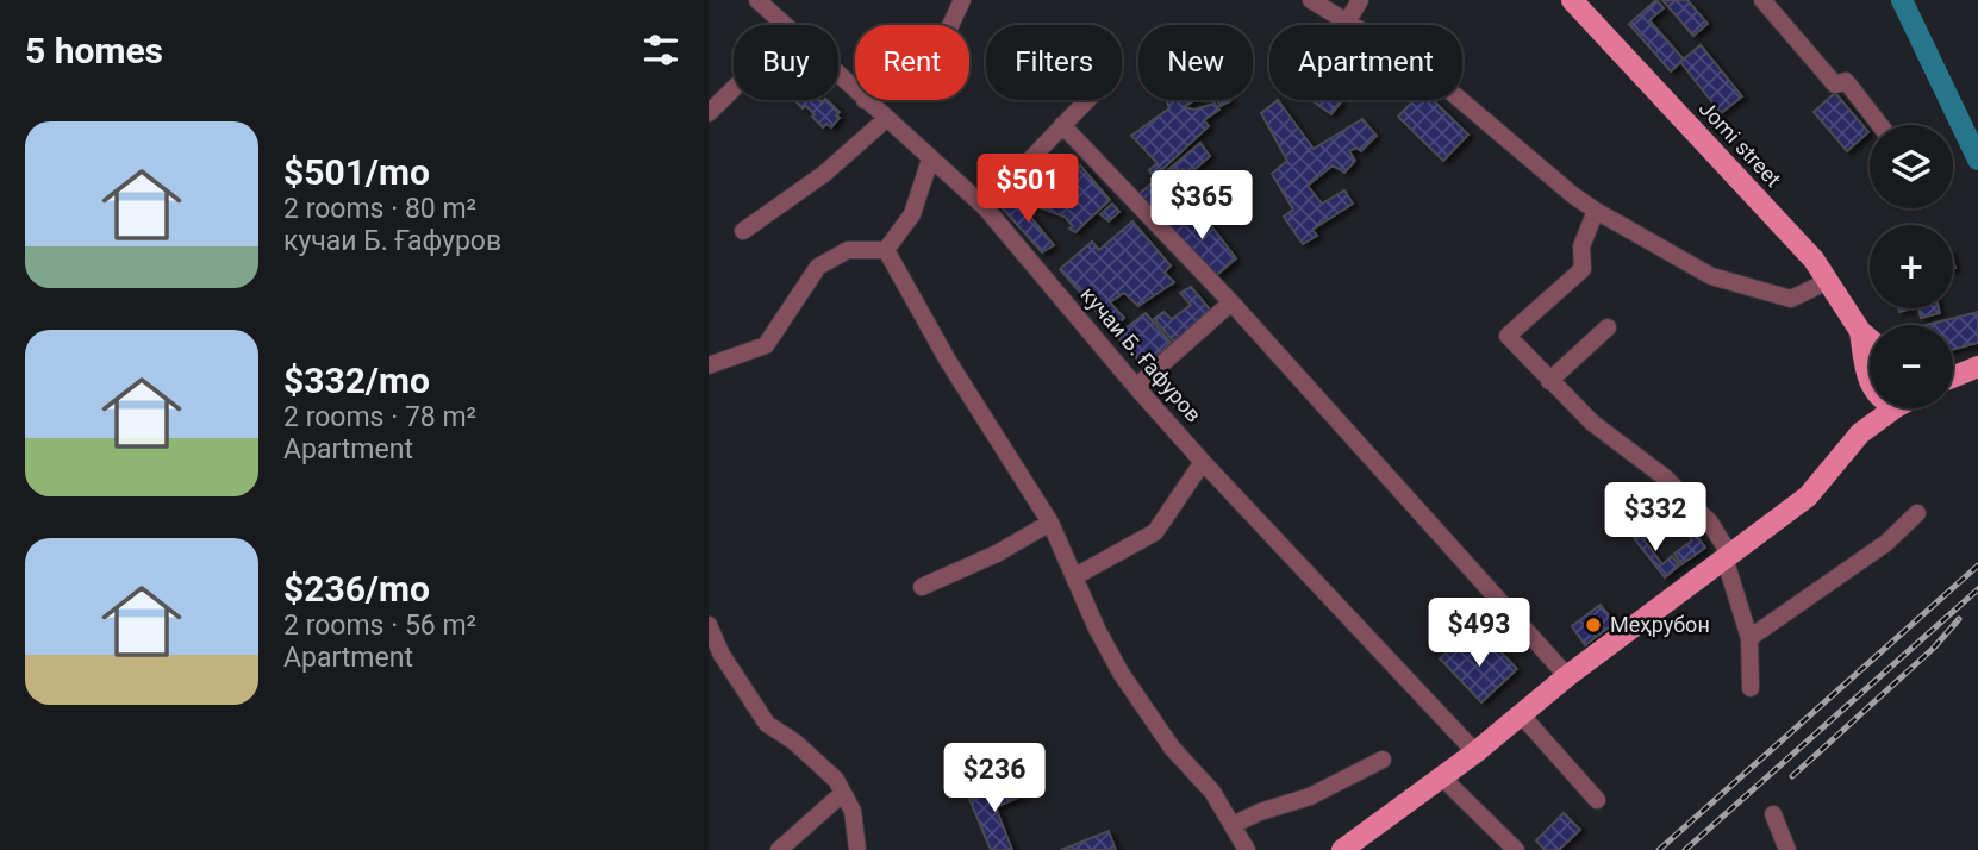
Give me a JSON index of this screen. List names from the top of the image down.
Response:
{
  "streets": {
    "main road": ["Jomi street"],
    "street": ["кучаи Б. Ғафуров"]
  },
  "places": ["Меҳрубон"],
  "page": {
    "heading": "5 homes",
    "chip": [
      "Buy",
      "Rent",
      "Filters",
      "New",
      "Apartment"
    ],
    "list": [
      {
        "name": "$501/mo",
        "note": "2 rooms · 80 m² · кучаи Б. Ғафуров"
      },
      {
        "name": "$332/mo",
        "note": "2 rooms · 78 m² · Apartment"
      },
      {
        "name": "$236/mo",
        "note": "2 rooms · 56 m² · Apartment"
      }
    ],
    "map_buttons": ["+", "−"],
    "price": [
      "$501",
      "$365",
      "$332",
      "$493",
      "$236"
    ]
  }
}
